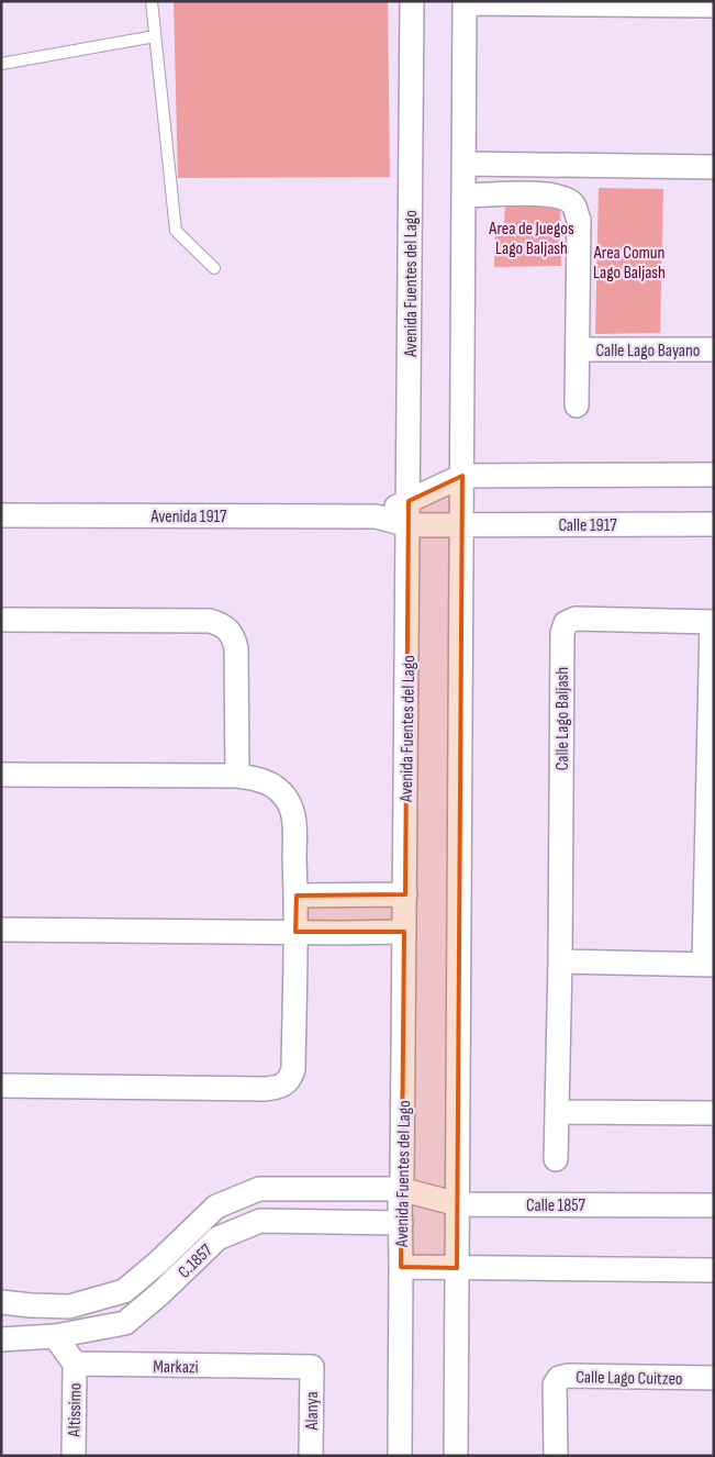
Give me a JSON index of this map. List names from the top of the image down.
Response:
{
  "streets": {
    "street": [
      "Avenida Fuentes del Lago",
      "Calle Lago Bayano",
      "Avenida 1917",
      "Calle 1917",
      "Calle Lago Baljash",
      "Calle 1857",
      "C.1857",
      "Markazi",
      "Calle Lago Cuitzeo",
      "Altissimo",
      "Alanya"
    ]
  },
  "crossings": [
    ["Avenida Fuentes del Lago", "Calle 1917"],
    ["Avenida Fuentes del Lago", "Calle 1857"],
    ["Avenida Fuentes del Lago", "C.1857"],
    ["Avenida 1917", "Calle 1917"],
    ["Calle 1857", "C.1857"],
    ["Markazi", "Altissimo"],
    ["Markazi", "Alanya"]
  ],
  "parks": ["Area de Juegos Lago Baljash", "Area Comun Lago Baljash"]
}
